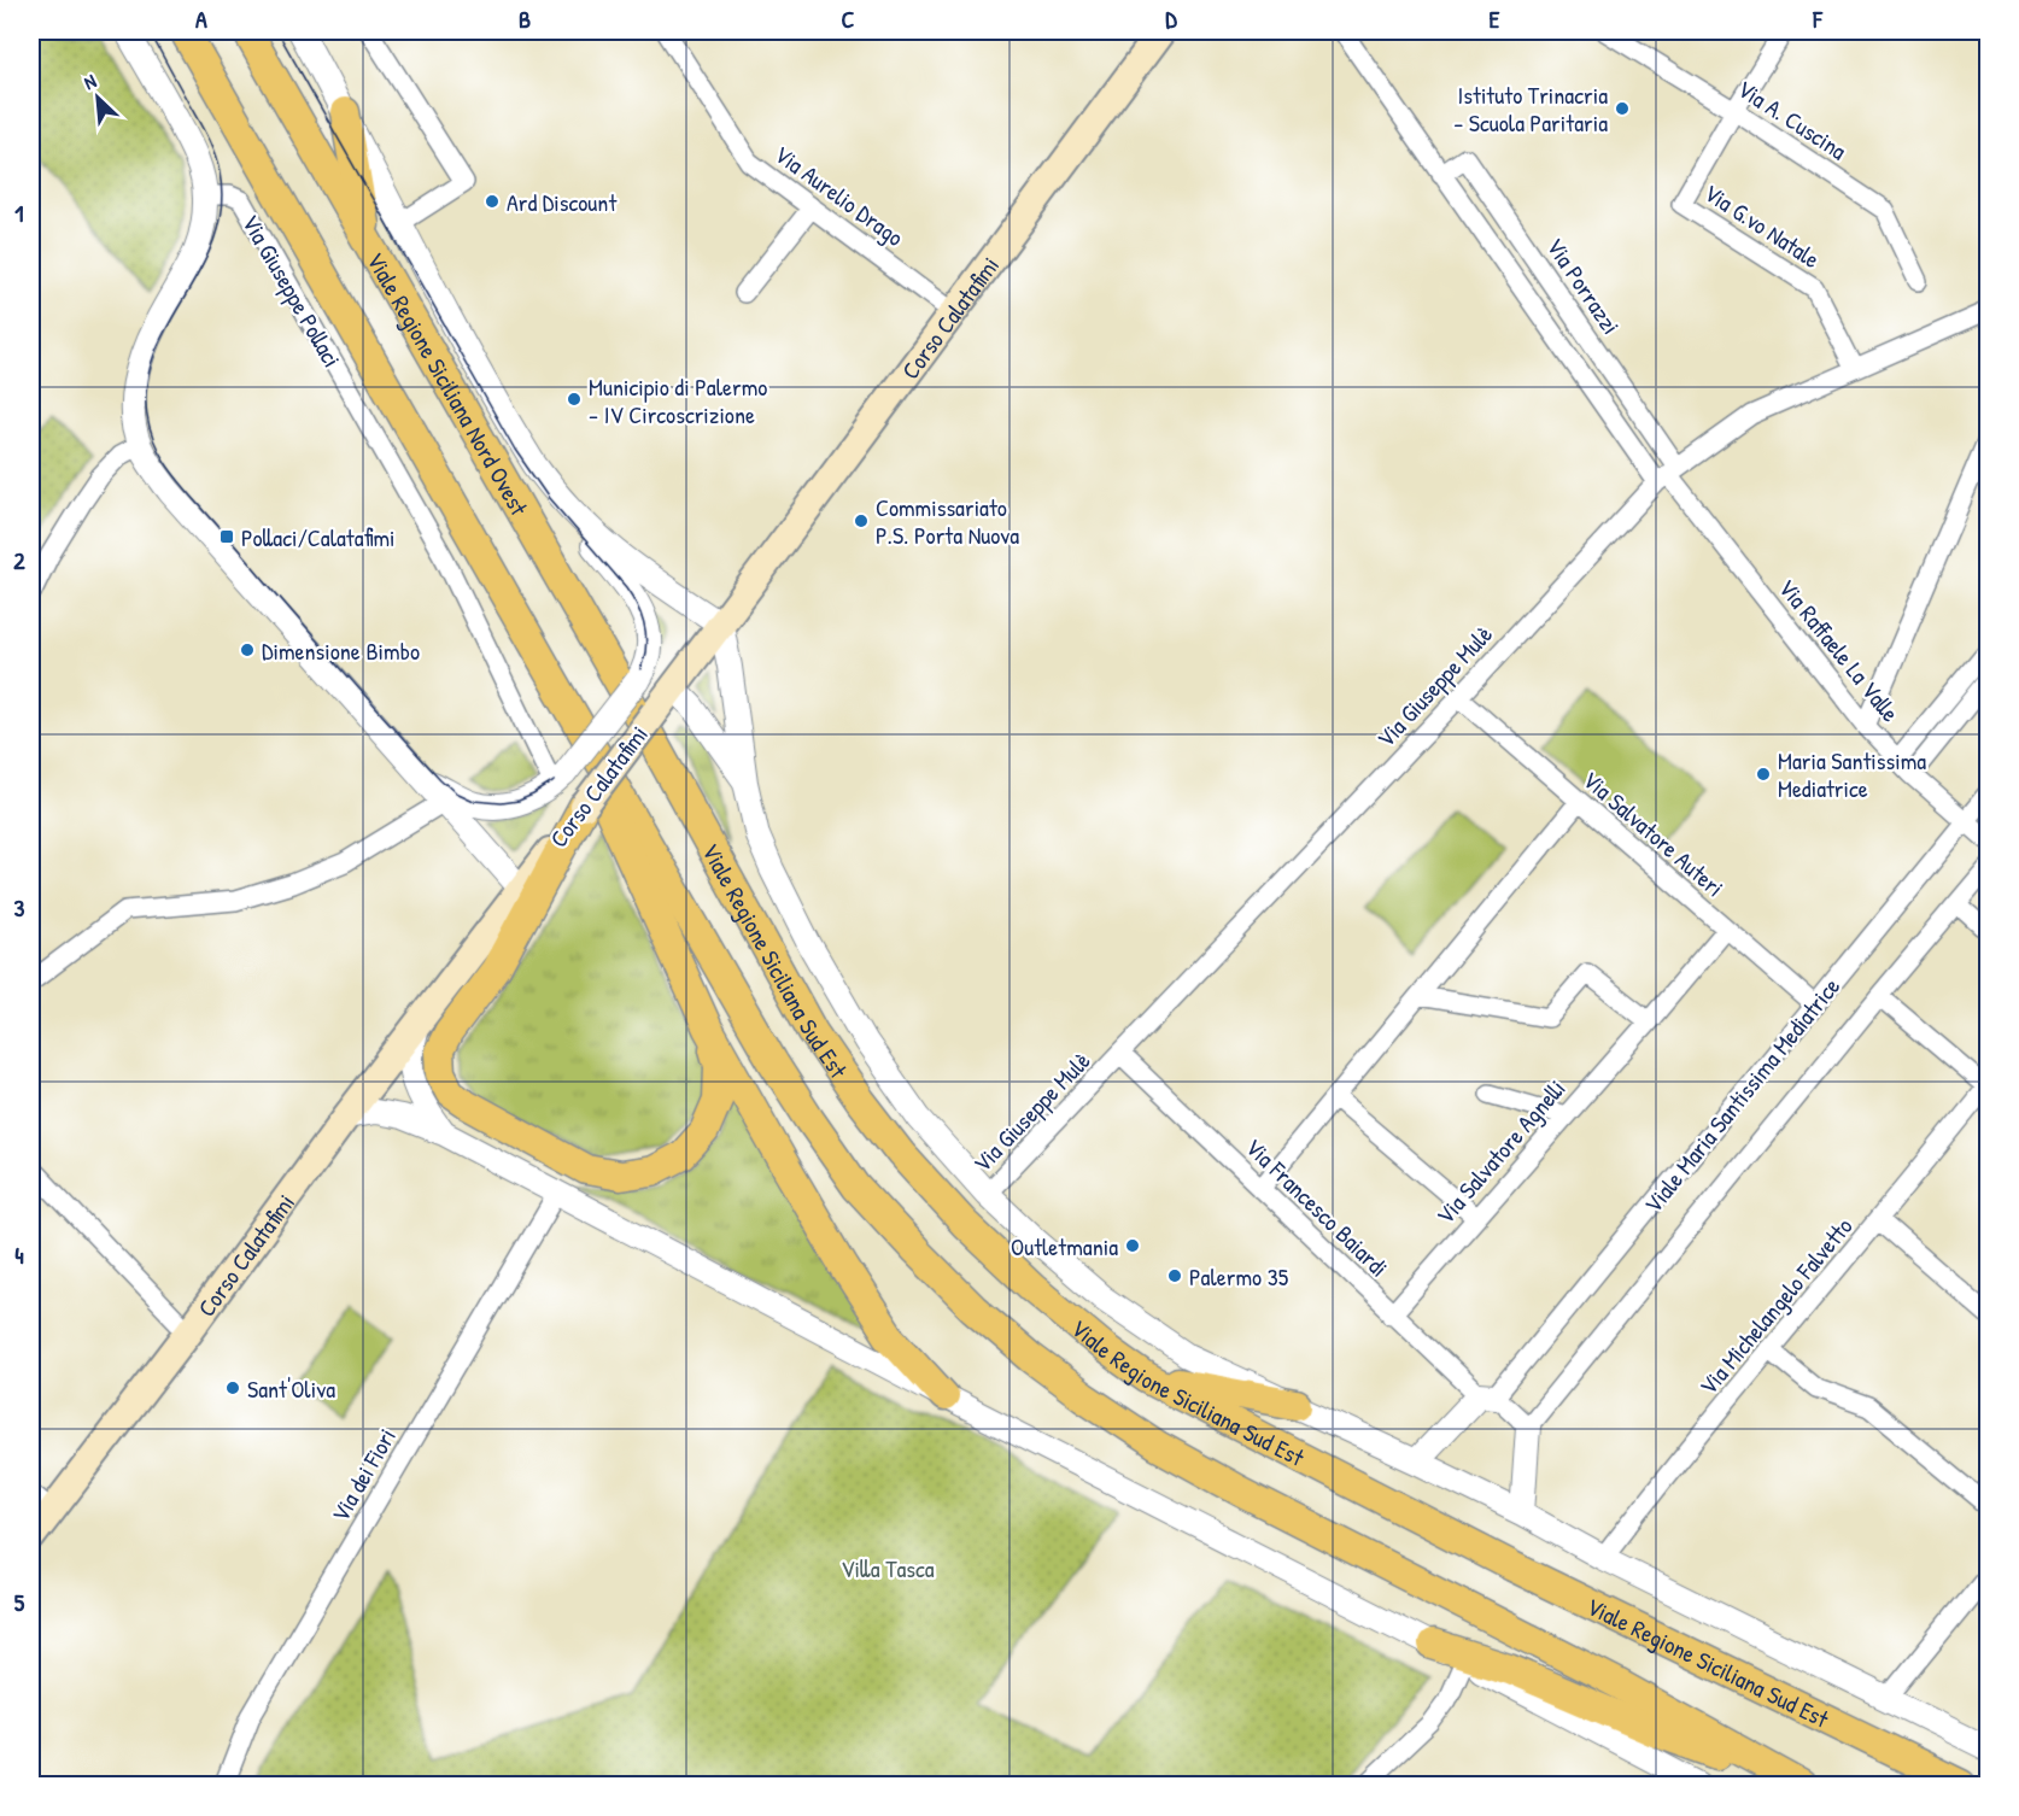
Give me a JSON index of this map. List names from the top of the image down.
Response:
{
  "streets": {
    "main road": ["Corso Calatafimi", "Viale Regione Siciliana Nord Ovest", "Viale Regione Siciliana Sud Est"],
    "street": [
      "Via A. Cuscina",
      "Via Aurelio Drago",
      "Via G.vo Natale",
      "Via Porrazzi",
      "Via Giuseppe Pollaci",
      "Via Raffaele La Valle",
      "Via Giuseppe Mulè",
      "Via Salvatore Auteri",
      "Viale Maria Santissima Mediatrice",
      "Via Salvatore Agnelli",
      "Via Francesco Baiardi",
      "Via Michelangelo Falvetto",
      "Via dei Fiori"
    ]
  },
  "crossings": [
    ["Via A. Cuscina", "Via G.vo Natale"],
    ["Via Aurelio Drago", "Corso Calatafimi"],
    ["Via G.vo Natale", "Via Giuseppe Mulè"],
    ["Via Porrazzi", "Via Raffaele La Valle"],
    ["Via Porrazzi", "Via Giuseppe Mulè"],
    ["Via Giuseppe Pollaci", "Corso Calatafimi"],
    ["Corso Calatafimi", "Viale Regione Siciliana Nord Ovest"],
    ["Corso Calatafimi", "Viale Regione Siciliana Sud Est"],
    ["Viale Regione Siciliana Nord Ovest", "Viale Regione Siciliana Sud Est"],
    ["Via Raffaele La Valle", "Via Giuseppe Mulè"],
    ["Via Raffaele La Valle", "Viale Maria Santissima Mediatrice"],
    ["Via Giuseppe Mulè", "Via Salvatore Auteri"],
    ["Via Giuseppe Mulè", "Viale Regione Siciliana Sud Est"],
    ["Via Giuseppe Mulè", "Via Francesco Baiardi"],
    ["Via Salvatore Auteri", "Viale Maria Santissima Mediatrice"],
    ["Via Salvatore Auteri", "Via Salvatore Agnelli"],
    ["Viale Regione Siciliana Sud Est", "Viale Maria Santissima Mediatrice"],
    ["Viale Regione Siciliana Sud Est", "Via Michelangelo Falvetto"],
    ["Viale Maria Santissima Mediatrice", "Via Francesco Baiardi"],
    ["Via Salvatore Agnelli", "Via Francesco Baiardi"]
  ],
  "parks": ["Villa Tasca"],
  "places": {
    "other": [
      "Istituto Trinacria - Scuola Paritaria",
      "Ard Discount",
      "Municipio di Palermo - IV Circoscrizione",
      "Commissariato P.S. Porta Nuova",
      "Dimensione Bimbo",
      "Maria Santissima Mediatrice",
      "Outletmania",
      "Palermo 35",
      "Sant'Oliva"
    ],
    "transit": ["Pollaci/Calatafimi"]
  },
  "north": "top left",
  "grid": {
    "columns": [
      "A",
      "B",
      "C",
      "D",
      "E",
      "F"
    ],
    "rows": [
      "1",
      "2",
      "3",
      "4",
      "5"
    ]
  }
}
